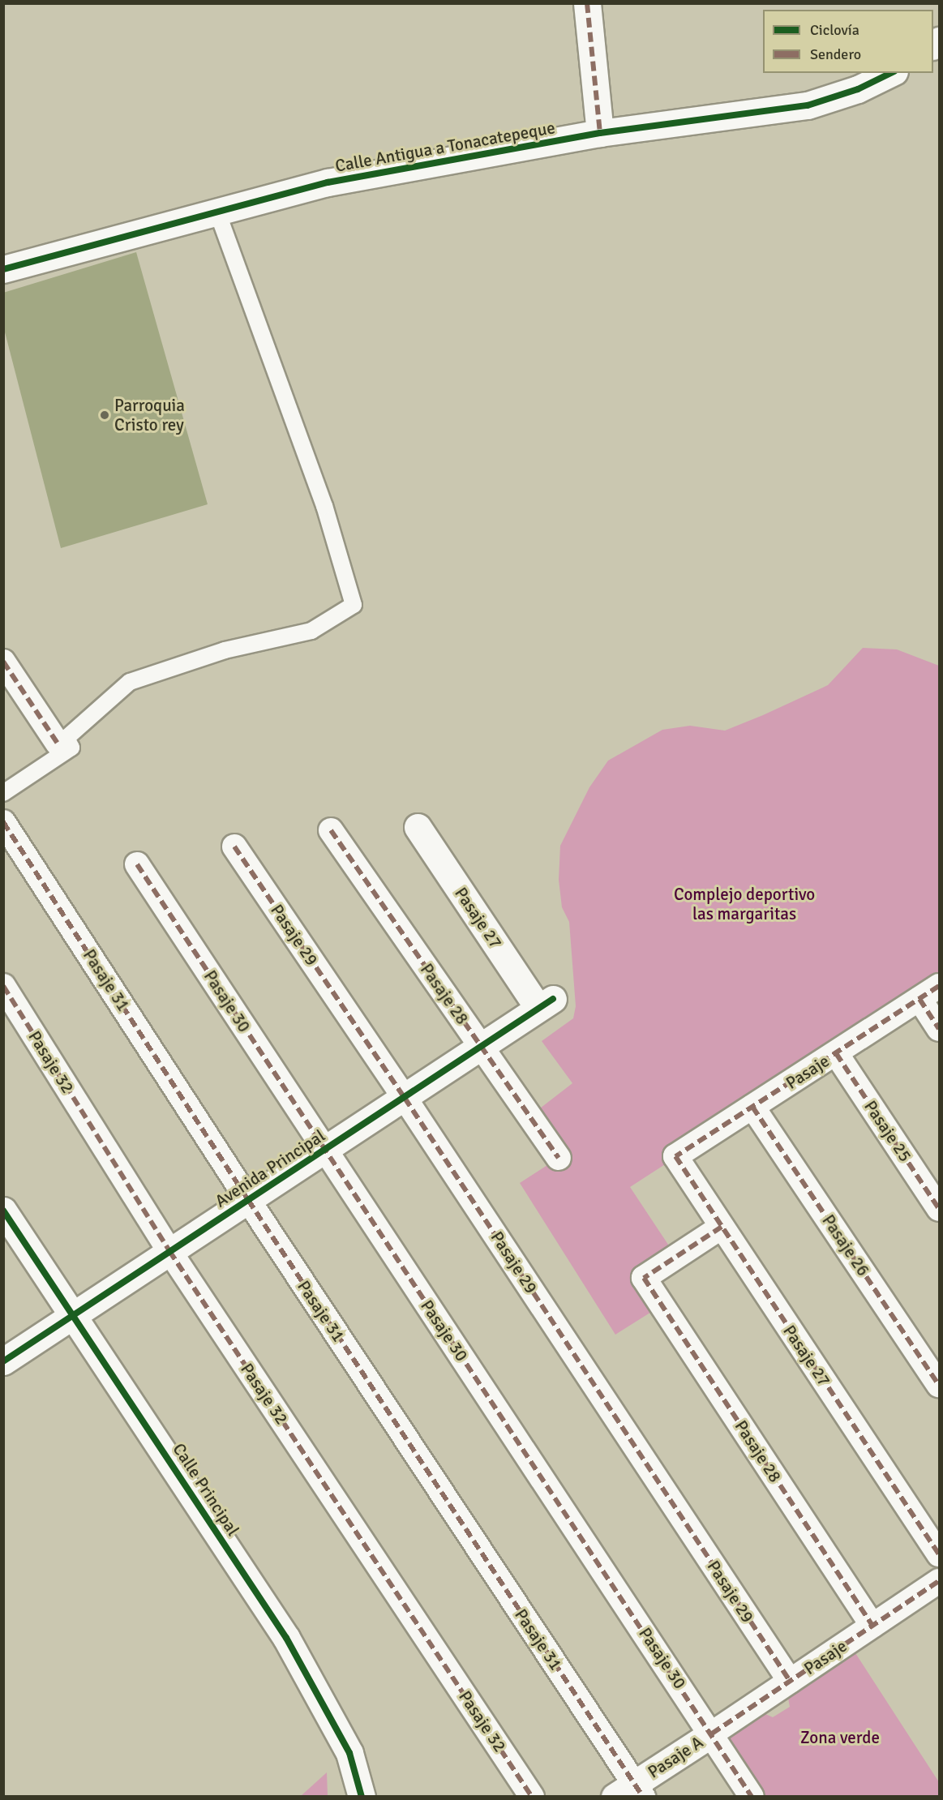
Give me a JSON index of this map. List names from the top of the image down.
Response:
{
  "streets": {
    "street": [
      "Calle Antigua a Tonacatepeque",
      "Pasaje 27",
      "Pasaje 29",
      "Pasaje 31",
      "Pasaje 28",
      "Pasaje 30",
      "Pasaje 32",
      "Pasaje",
      "Pasaje 25",
      "Avenida Principal",
      "Pasaje 26",
      "Calle Principal",
      "Pasaje A"
    ]
  },
  "crossings": [
    ["Pasaje 27", "Pasaje 28"],
    ["Pasaje 27", "Pasaje"],
    ["Pasaje 27", "Avenida Principal"],
    ["Pasaje 29", "Pasaje"],
    ["Pasaje 29", "Avenida Principal"],
    ["Pasaje 31", "Avenida Principal"],
    ["Pasaje 31", "Pasaje A"],
    ["Pasaje 28", "Pasaje"],
    ["Pasaje 28", "Avenida Principal"],
    ["Pasaje 30", "Pasaje"],
    ["Pasaje 30", "Avenida Principal"],
    ["Pasaje 30", "Pasaje A"],
    ["Pasaje 32", "Avenida Principal"],
    ["Pasaje", "Pasaje 25"],
    ["Pasaje", "Pasaje 26"],
    ["Pasaje", "Pasaje A"],
    ["Avenida Principal", "Calle Principal"]
  ],
  "parks": ["Complejo deportivo las margaritas", "Zona verde"],
  "places": ["Parroquia Cristo rey"],
  "legend": ["Ciclovía", "Sendero"]
}
